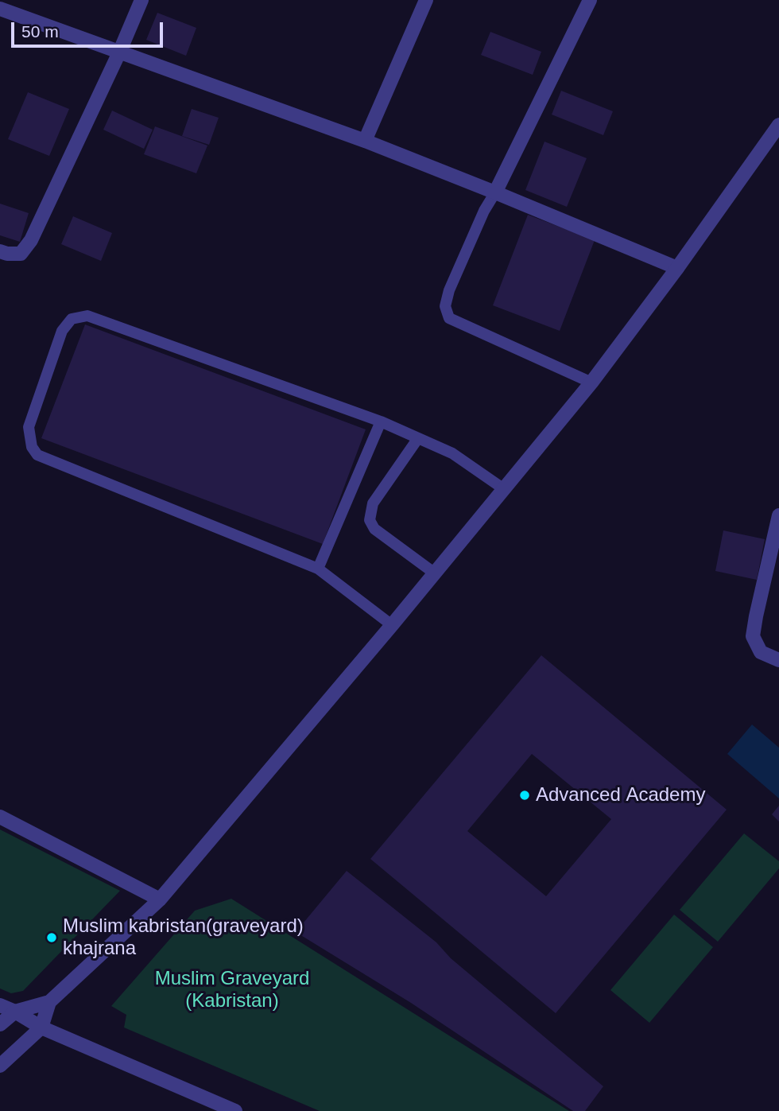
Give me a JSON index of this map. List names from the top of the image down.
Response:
{
  "parks": ["Muslim Graveyard (Kabristan)"],
  "places": ["Advanced Academy", "Muslim kabristan(graveyard) khajrana"],
  "scale_bar": "50 m"
}
